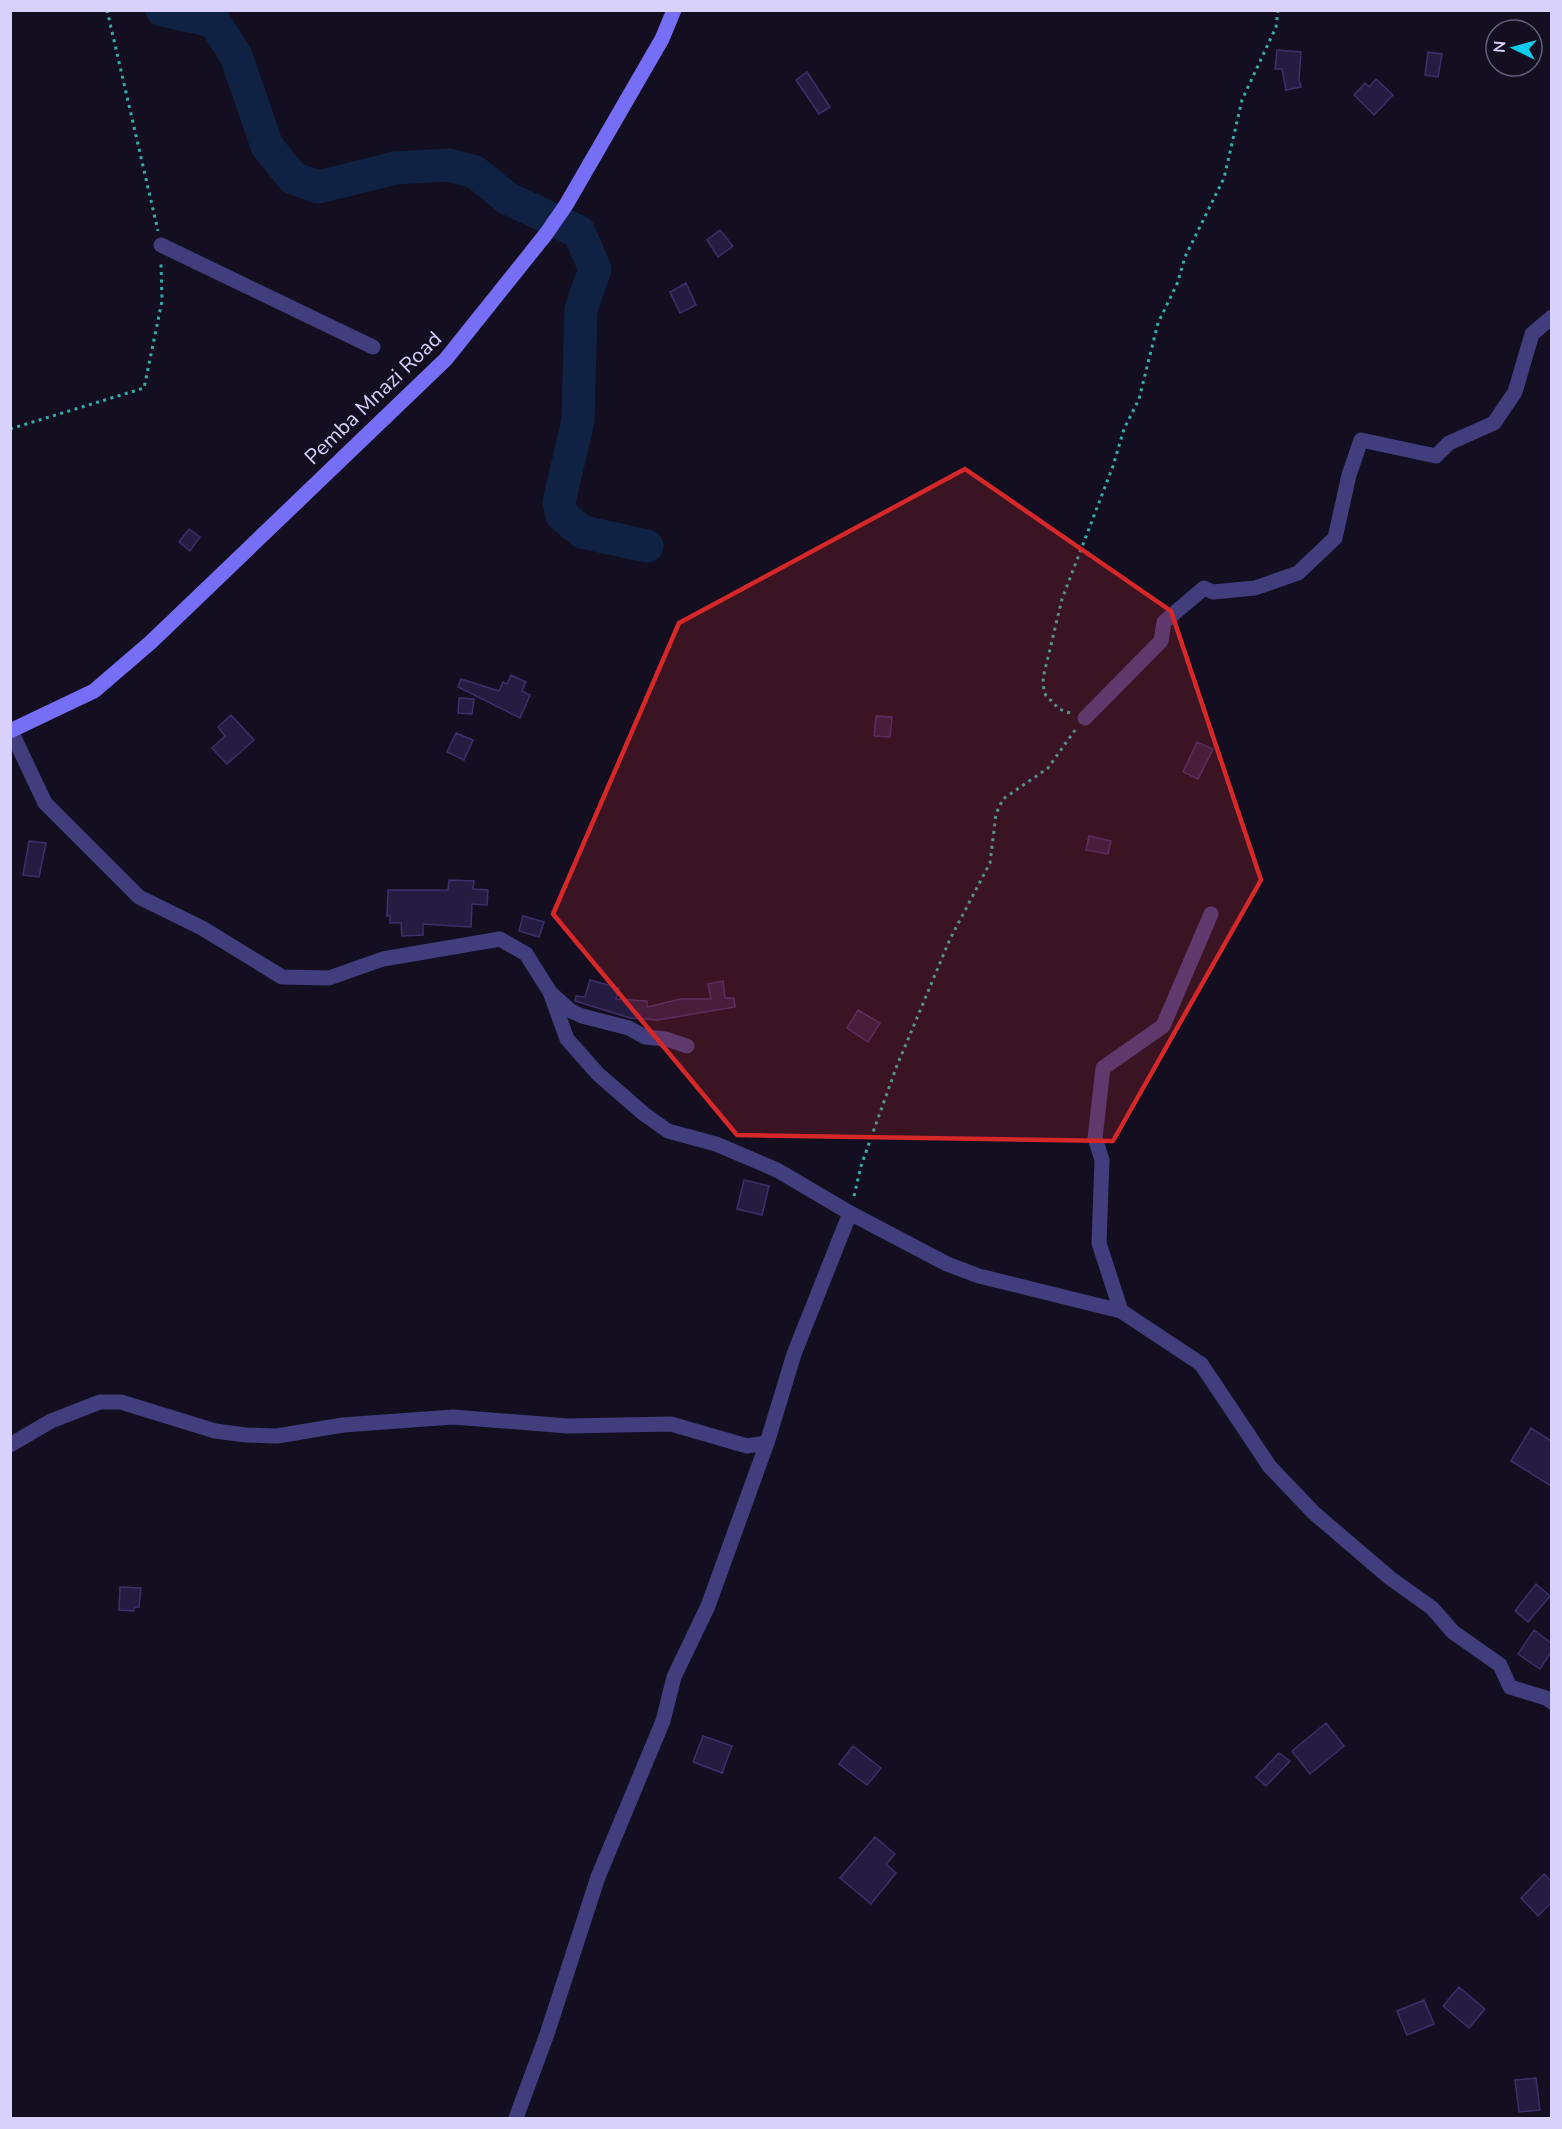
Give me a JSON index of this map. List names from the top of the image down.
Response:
{
  "streets": {
    "main road": ["Pemba Mnazi Road"]
  },
  "north": "left"
}
